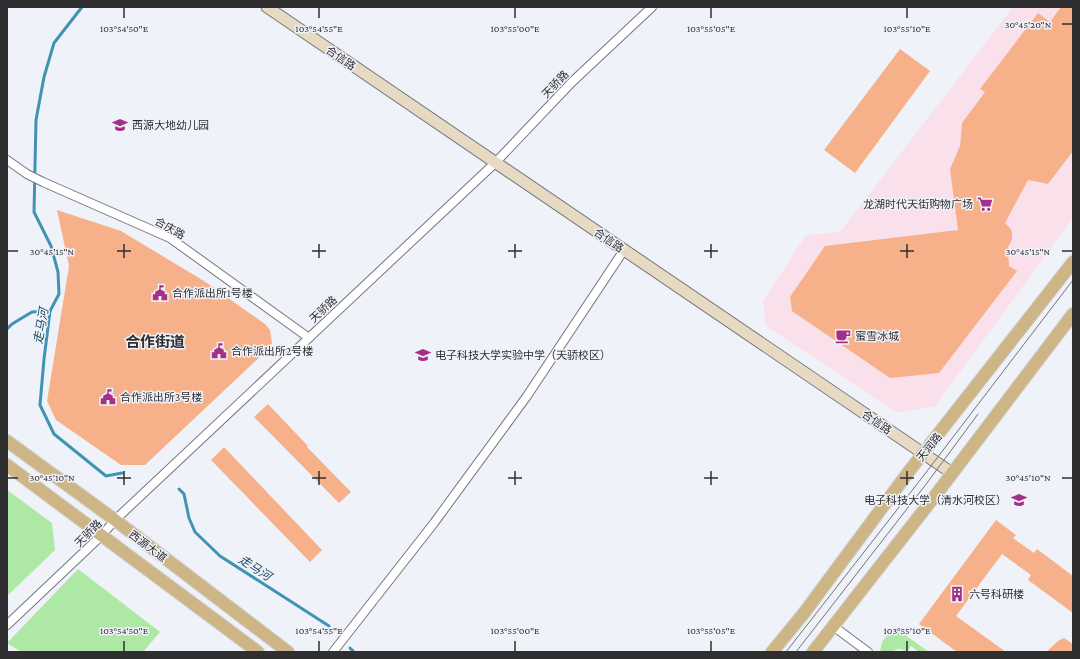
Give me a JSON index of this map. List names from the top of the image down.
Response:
{
  "streets": {
    "main road": ["天润路", "西源大道"],
    "street": ["合信路", "天骄路", "合庆路"]
  },
  "crossings": [
    ["合信路", "天骄路"],
    ["合信路", "天润路"],
    ["天骄路", "合庆路"],
    ["天骄路", "西源大道"]
  ],
  "districts": ["合作街道"],
  "water": ["走马河"],
  "places": {
    "school or university": ["西源大地幼儿园", "电子科技大学实验中学（天骄校区）", "电子科技大学（清水河校区）"],
    "supermarket": ["龙湖时代天街购物广场"],
    "public building": ["合作派出所1号楼", "合作派出所2号楼", "合作派出所3号楼"],
    "cafe": ["蜜雪冰城"],
    "building": ["六号科研楼"]
  },
  "coordinates": [
    "30°45'20\"N",
    "103°54'50\"E",
    "103°54'55\"E",
    "103°55'00\"E",
    "103°55'05\"E",
    "103°55'10\"E",
    "30°45'15\"N",
    "30°45'10\"N"
  ]
}
